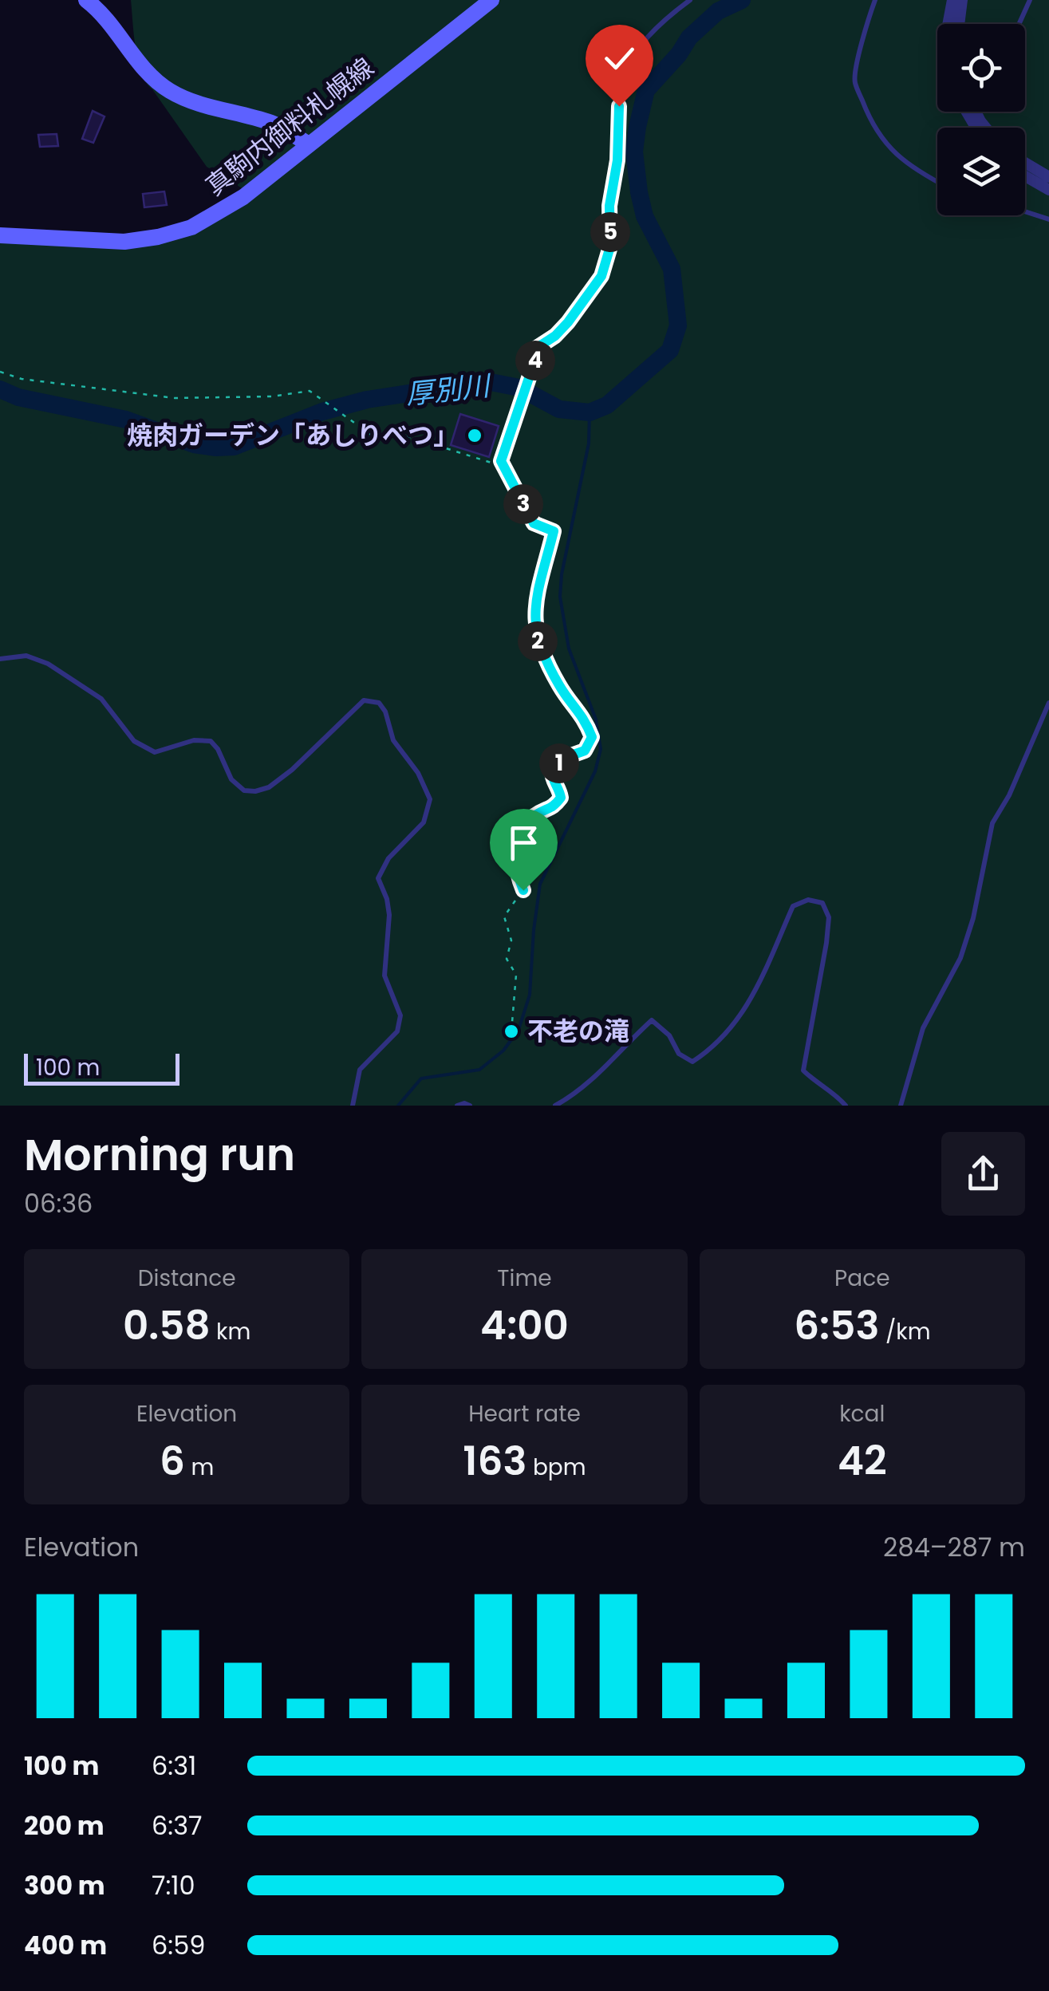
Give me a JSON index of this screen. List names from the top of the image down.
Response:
{
  "streets": {
    "main road": ["真駒内御料札幌線"]
  },
  "water": ["厚別川"],
  "places": ["焼肉ガーデン「あしりべつ」", "不老の滝"],
  "scale_bar": "100 m",
  "page": {
    "pins": [
      "5",
      "4",
      "3",
      "2",
      "1"
    ],
    "scale": "100 m",
    "heading": ["Morning run", "06:36"],
    "stats": [
      ["Distance", "0.58 km"],
      ["Time", "4:00"],
      ["Pace", "6:53 /km"],
      ["Elevation", "6 m"],
      ["Heart rate", "163 bpm"],
      ["kcal", "42"]
    ],
    "chart": ["Elevation", "284–287 m"],
    "list": [
      {
        "name": "100 m",
        "note": "6:31"
      },
      {
        "name": "200 m",
        "note": "6:37"
      },
      {
        "name": "300 m",
        "note": "7:10"
      },
      {
        "name": "400 m",
        "note": "6:59"
      }
    ]
  }
}
